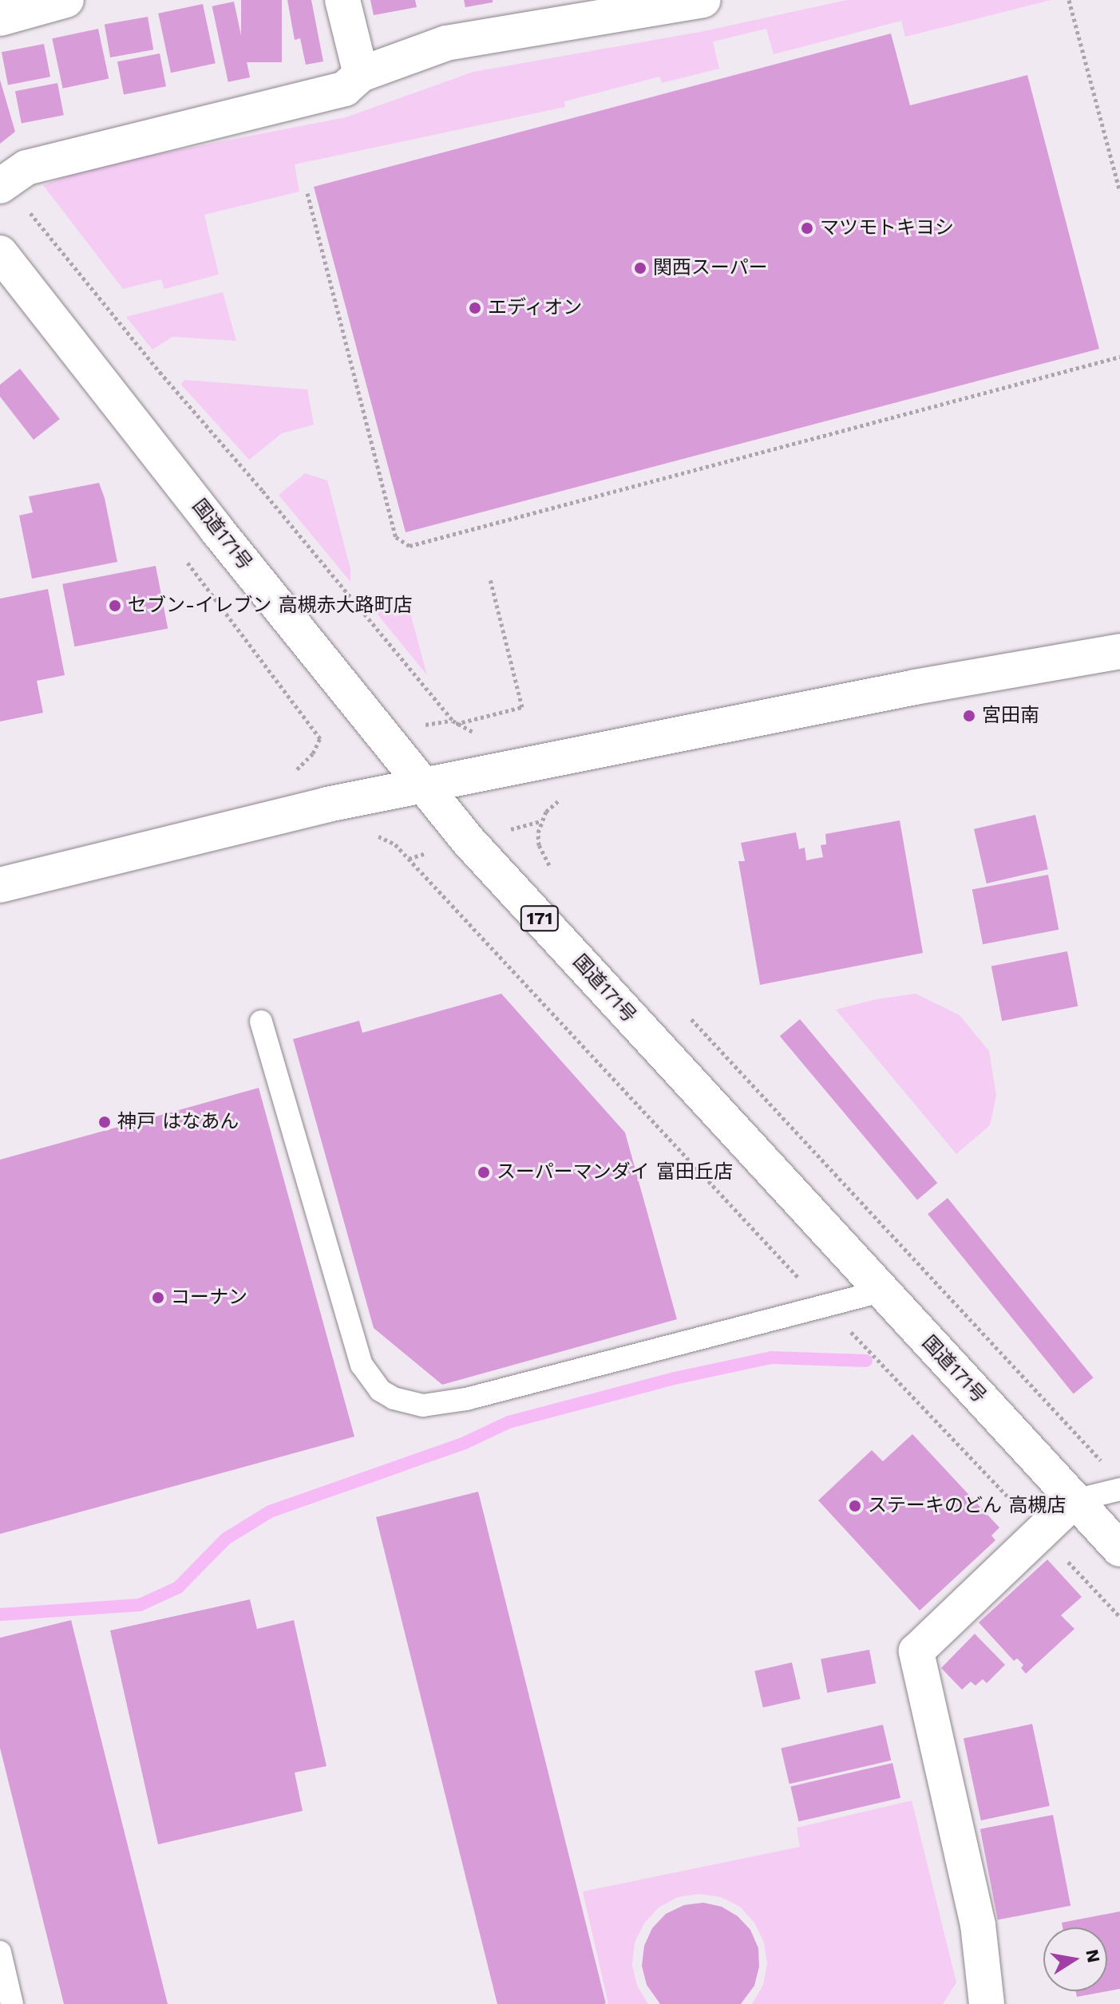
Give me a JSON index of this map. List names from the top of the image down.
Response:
{
  "streets": {
    "main road": ["国道171号", "171"]
  },
  "places": [
    "マツモトキヨシ",
    "関西スーパー",
    "エディオン",
    "セブン-イレブン 高槻赤大路町店",
    "宮田南",
    "神戸 はなあん",
    "スーパーマンダイ 富田丘店",
    "コーナン",
    "ステーキのどん 高槻店"
  ],
  "north": "right"
}
